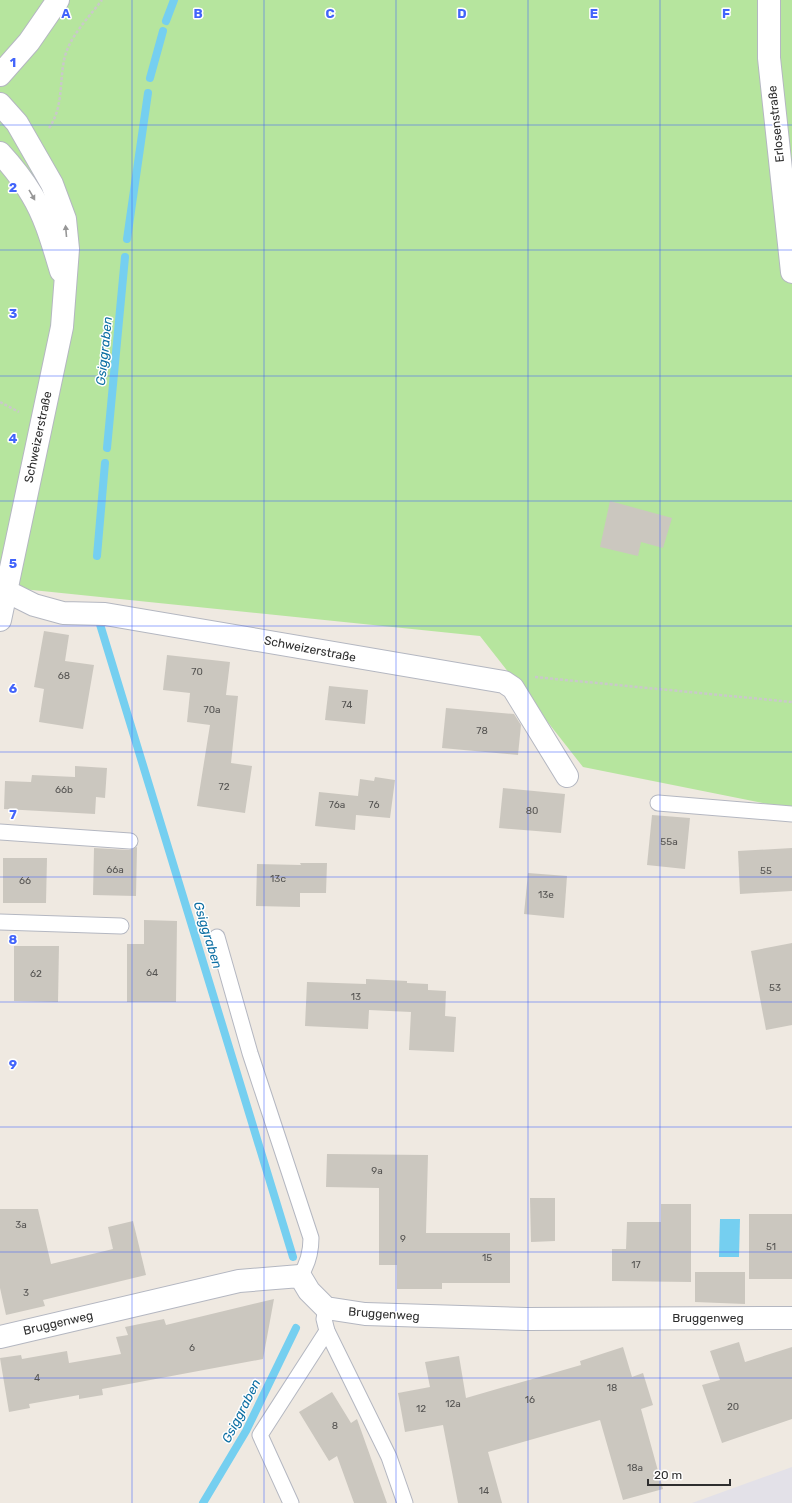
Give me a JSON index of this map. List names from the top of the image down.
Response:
{
  "streets": {
    "street": ["Erlosenstraße", "Schweizerstraße", "Bruggenweg"]
  },
  "water": ["Gsiggraben"],
  "house_numbers": [
    "70",
    "68",
    "74",
    "70a",
    "78",
    "72",
    "66b",
    "76a",
    "76",
    "80",
    "55a",
    "66a",
    "55",
    "13c",
    "66",
    "13e",
    "64",
    "62",
    "53",
    "13",
    "9a",
    "3a",
    "9",
    "51",
    "15",
    "17",
    "3",
    "6",
    "4",
    "18",
    "16",
    "12a",
    "20",
    "12",
    "8",
    "18a",
    "14"
  ],
  "scale_bar": "20 m",
  "grid": {
    "columns": [
      "A",
      "B",
      "C",
      "D",
      "E",
      "F"
    ],
    "rows": [
      "1",
      "2",
      "3",
      "4",
      "5",
      "6",
      "7",
      "8",
      "9"
    ]
  }
}
